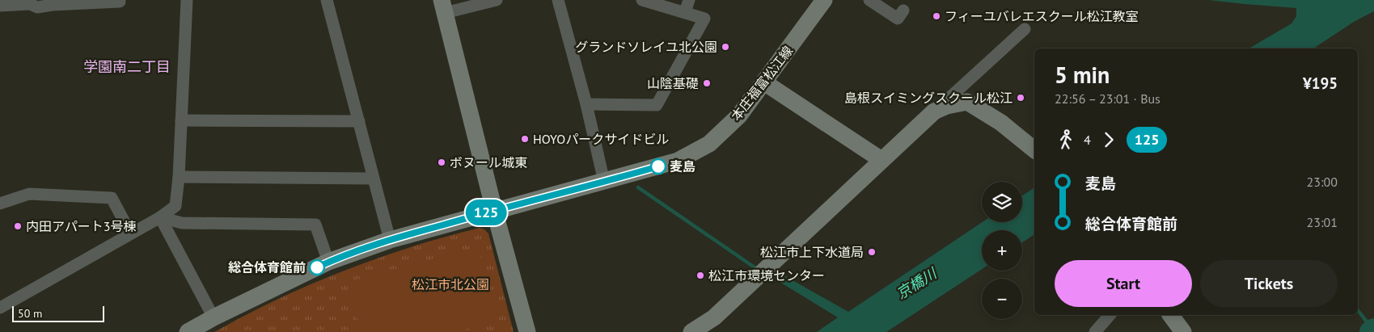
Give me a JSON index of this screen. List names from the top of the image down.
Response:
{
  "streets": {
    "street": ["本庄福富松江線"]
  },
  "districts": ["学園南二丁目"],
  "water": ["京橋川"],
  "parks": ["松江市北公園"],
  "places": [
    "フィーユバレエスクール松江教室",
    "グランドソレイユ北公園",
    "山陰基礎",
    "島根スイミングスクール松江",
    "HOYOパークサイドビル",
    "ボヌール城東",
    "麦島",
    "内田アパート3号棟",
    "松江市上下水道局",
    "総合体育館前",
    "松江市環境センター"
  ],
  "lines": ["bus line 125"],
  "scale_bar": "50 m",
  "page": {
    "on_map": "125",
    "heading": ["5 min", "22:56 – 23:01 · Bus", "¥195"],
    "legs": ["4", "125"],
    "list": [
      {
        "name": "麦島",
        "value": "23:00"
      },
      {
        "name": "総合体育館前",
        "value": "23:01"
      }
    ],
    "map_buttons": ["+", "−"],
    "buttons": ["Start", "Tickets"],
    "scale": "50 m"
  }
}
